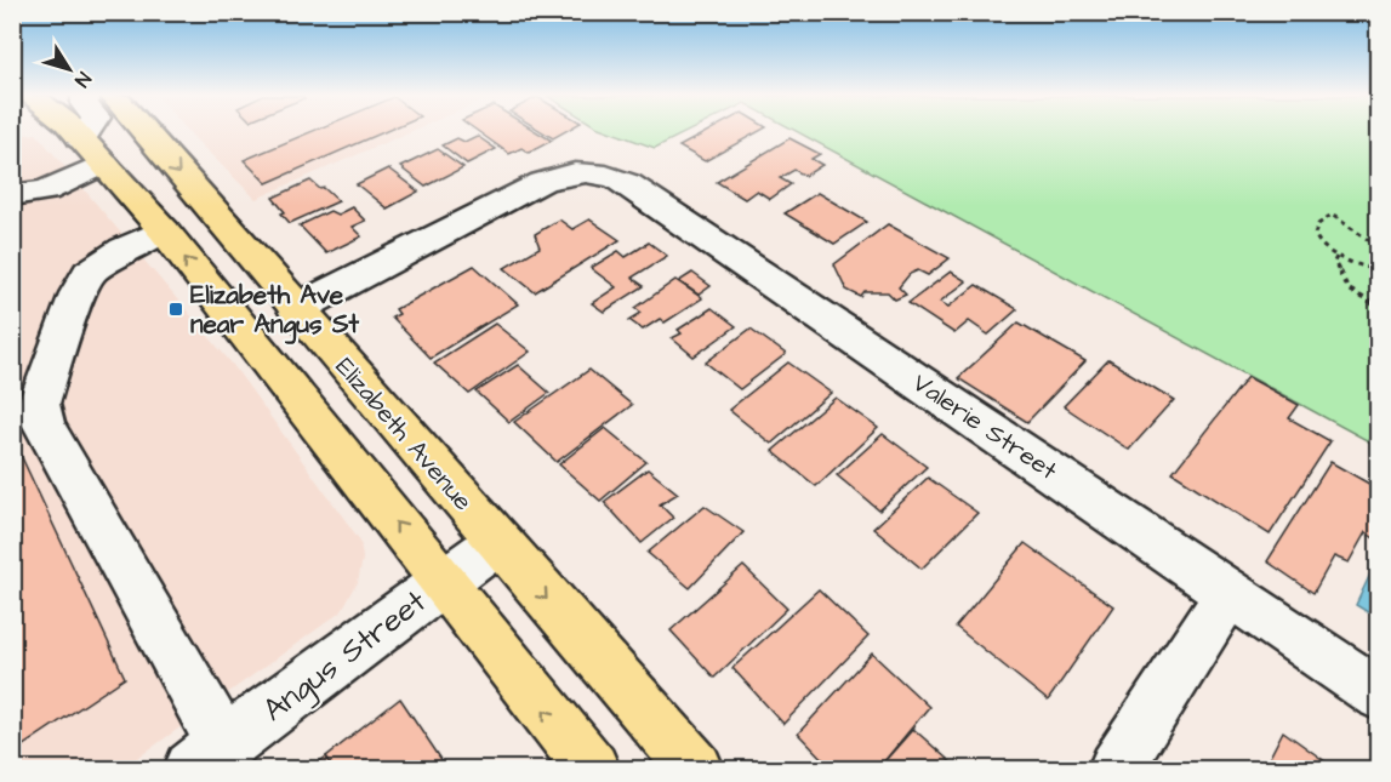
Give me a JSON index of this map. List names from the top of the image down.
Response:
{
  "streets": {
    "highway": ["Elizabeth Avenue"],
    "street": ["Valerie Street", "Angus Street"]
  },
  "crossings": [
    ["Valerie Street", "Elizabeth Avenue"],
    ["Elizabeth Avenue", "Angus Street"]
  ],
  "places": {
    "transit": ["Elizabeth Ave near Angus St"]
  },
  "north": "bottom right"
}
